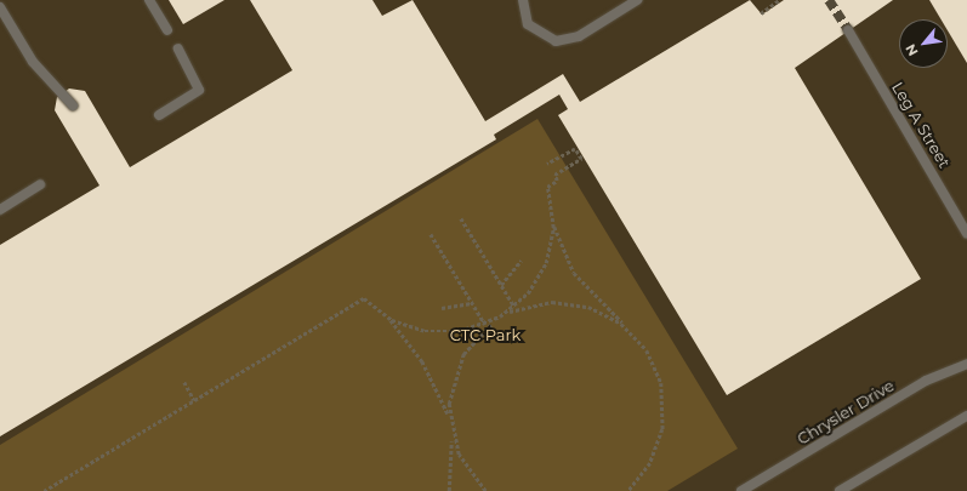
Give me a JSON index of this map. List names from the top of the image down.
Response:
{
  "streets": {
    "street": ["Leg A Street", "Chrysler Drive"]
  },
  "parks": ["CTC Park"],
  "north": "bottom left"
}
